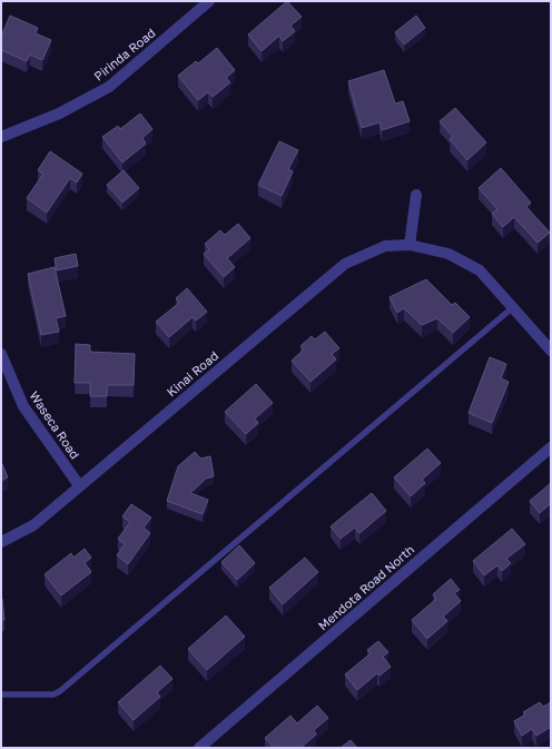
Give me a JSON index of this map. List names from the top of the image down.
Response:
{
  "streets": {
    "street": [
      "Pirinda Road",
      "Kinai Road",
      "Waseca Road",
      "Mendota Road North"
    ]
  },
  "crossings": [
    ["Kinai Road", "Waseca Road"]
  ]
}
